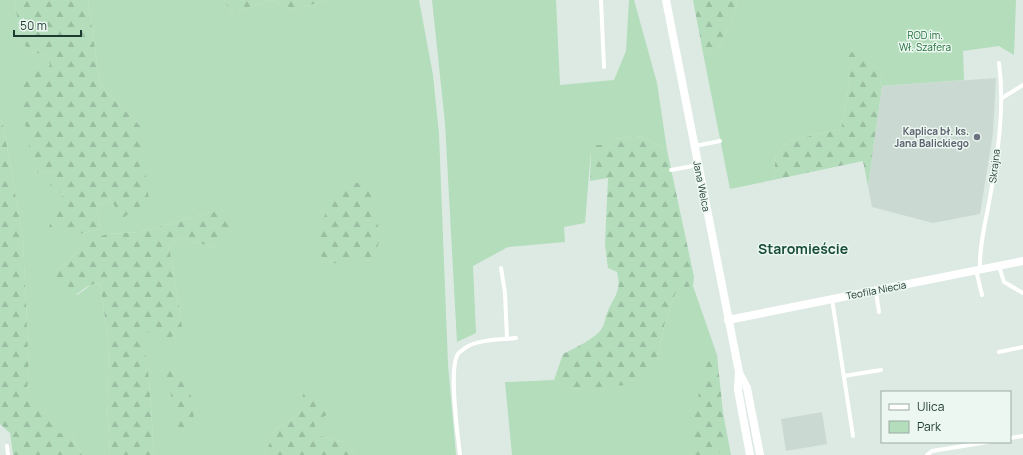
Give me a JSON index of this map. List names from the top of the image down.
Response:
{
  "streets": {
    "street": ["Jana Welca", "Teofila Niecia"],
    "lane": ["Skrajna"]
  },
  "crossings": [
    ["Skrajna", "Teofila Niecia"],
    ["Jana Welca", "Teofila Niecia"]
  ],
  "districts": ["Staromieście"],
  "parks": ["ROD im. Wł. Szafera"],
  "places": ["Kaplica bł. ks. Jana Balickiego"],
  "legend": ["Ulica", "Park"],
  "scale_bar": "50 m"
}
